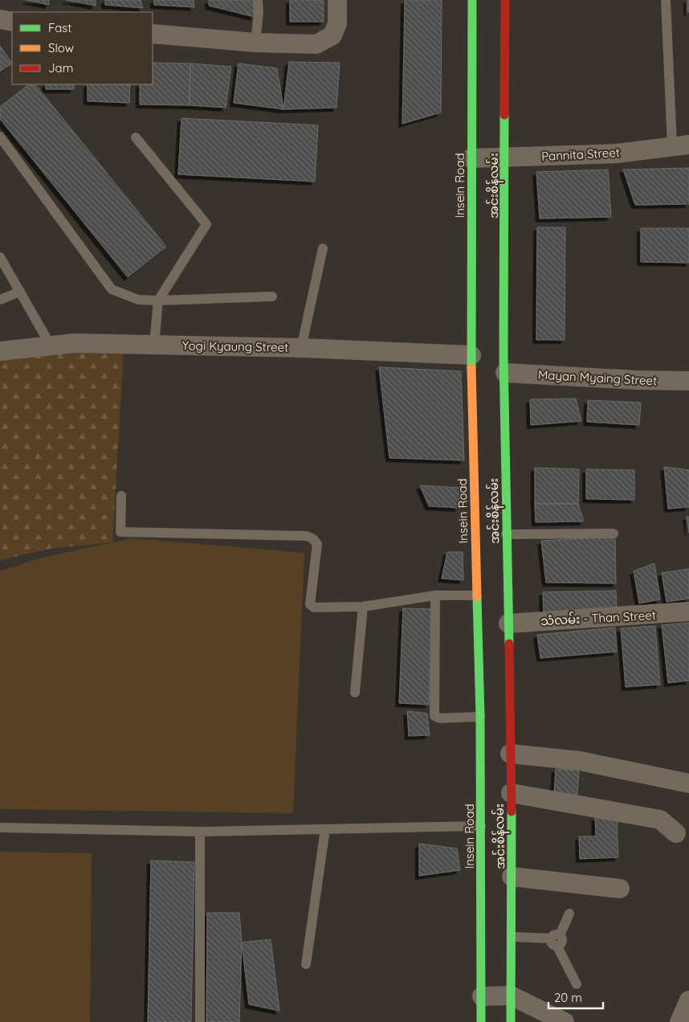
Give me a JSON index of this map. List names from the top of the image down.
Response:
{
  "streets": {
    "main road": ["Insein Road", "အင်းစိန်လမ်း"],
    "street": [
      "Pannita Street",
      "Yogi Kyaung Street",
      "Mayan Myaing Street",
      "သံလမ်း - Than Street"
    ]
  },
  "crossings": [
    ["Pannita Street", "Insein Road"],
    ["Pannita Street", "အင်းစိန်လမ်း"],
    ["Insein Road", "Yogi Kyaung Street"],
    ["အင်းစိန်လမ်း", "Mayan Myaing Street"],
    ["အင်းစိန်လမ်း", "သံလမ်း - Than Street"]
  ],
  "legend": ["Fast", "Slow", "Jam"],
  "scale_bar": "20 m"
}
